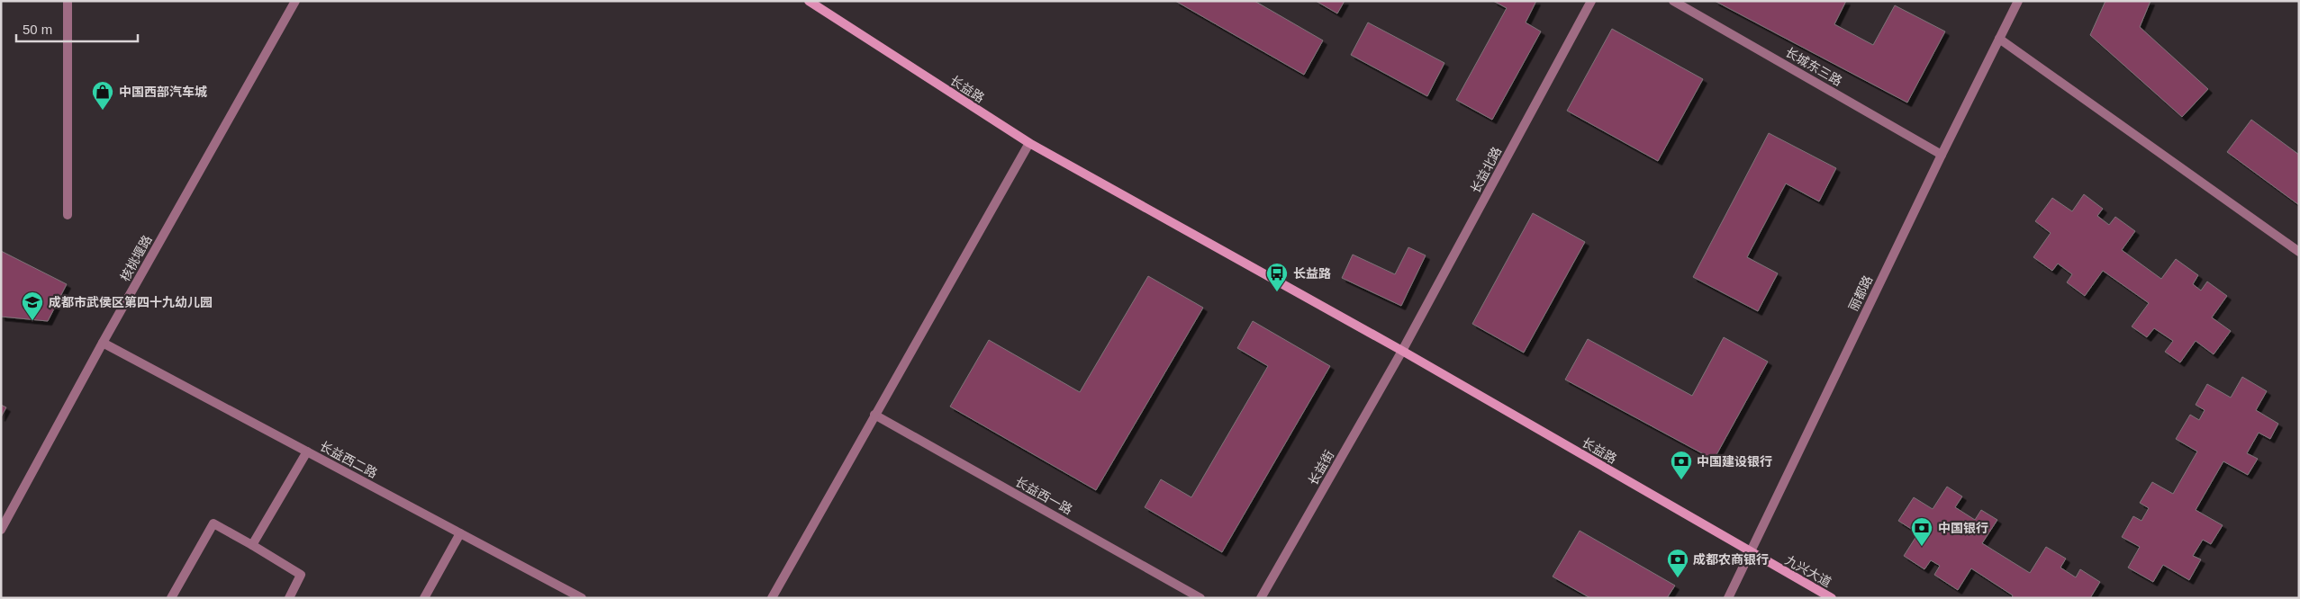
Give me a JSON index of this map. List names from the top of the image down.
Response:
{
  "streets": {
    "main road": ["长益路", "九兴大道"],
    "street": [
      "长城东三路",
      "长益北路",
      "核桃堰路",
      "丽都路",
      "长益西二路",
      "长益街",
      "长益西一路"
    ]
  },
  "crossings": [
    ["长城东三路", "丽都路"],
    ["长益路", "长益北路"],
    ["长益路", "丽都路"],
    ["长益路", "长益街"],
    ["长益路", "九兴大道"],
    ["长益北路", "长益街"],
    ["核桃堰路", "长益西二路"],
    ["丽都路", "九兴大道"]
  ],
  "places": {
    "shop": ["中国西部汽车城"],
    "bus stop": ["长益路"],
    "school or university": ["成都市武侯区第四十九幼儿园"],
    "bank": ["中国建设银行", "中国银行", "成都农商银行"]
  },
  "scale_bar": "50 m"
}
